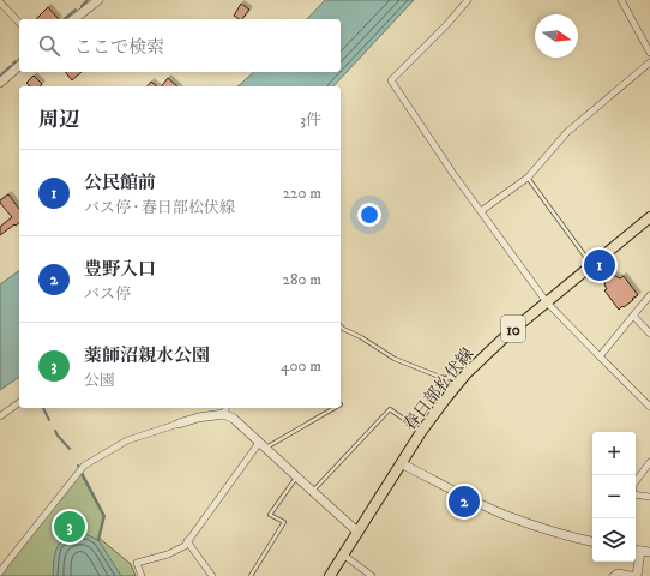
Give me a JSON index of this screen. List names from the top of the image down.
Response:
{
  "streets": {
    "main road": ["10", "春日部松伏線"]
  },
  "north": "right",
  "page": {
    "search": "ここで検索",
    "heading": ["周辺", "3件"],
    "list": [
      {
        "mark": "1",
        "name": "公民館前",
        "note": "バス停 · 春日部松伏線",
        "value": "220 m"
      },
      {
        "mark": "2",
        "name": "豊野入口",
        "note": "バス停",
        "value": "280 m"
      },
      {
        "mark": "3",
        "name": "薬師沼親水公園",
        "note": "公園",
        "value": "400 m"
      }
    ],
    "pins": ["1", "2", "3"],
    "map_buttons": ["+", "−"]
  }
}
